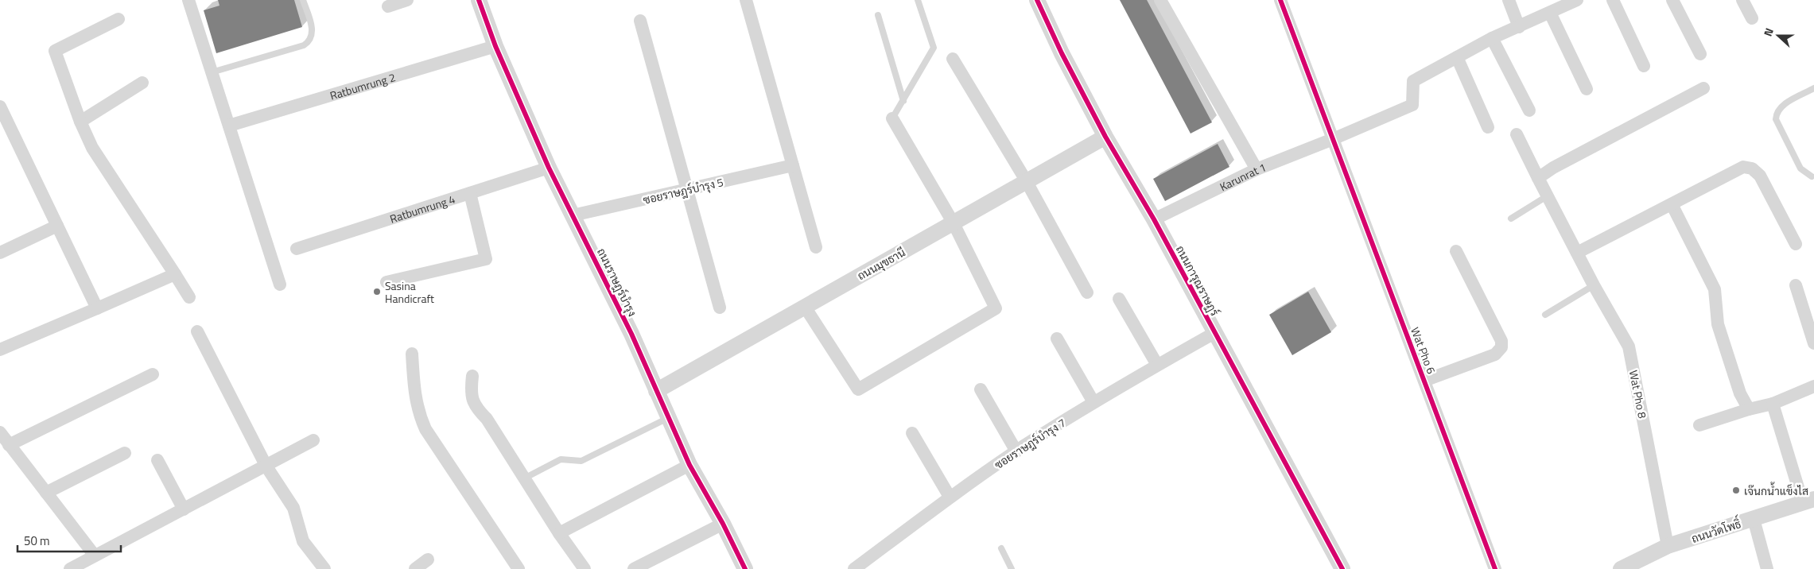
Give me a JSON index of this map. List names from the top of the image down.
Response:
{
  "streets": {
    "street": [
      "Ratbumrung 2",
      "Karunrat 1",
      "ซอยราษฎร์บำรุง 5",
      "Ratbumrung 4",
      "ถนนมุขธานี",
      "ถนนการุณราษฏร์",
      "ถนนราษฎร์บำรุง",
      "Wat Pho 6",
      "Wat Pho 8",
      "ซอยราษฎร์บำรุง 7",
      "ถนนวัดโพธิ์"
    ]
  },
  "crossings": [
    ["Ratbumrung 2", "ถนนราษฎร์บำรุง"],
    ["Karunrat 1", "ถนนการุณราษฏร์"],
    ["Karunrat 1", "Wat Pho 6"],
    ["ซอยราษฎร์บำรุง 5", "ถนนราษฎร์บำรุง"],
    ["Ratbumrung 4", "ถนนราษฎร์บำรุง"],
    ["ถนนมุขธานี", "ถนนการุณราษฏร์"],
    ["ถนนมุขธานี", "ถนนราษฎร์บำรุง"],
    ["ถนนการุณราษฏร์", "ซอยราษฎร์บำรุง 7"],
    ["Wat Pho 8", "ถนนวัดโพธิ์"]
  ],
  "places": ["Sasina Handicraft", "เจ๊นกน้ำแข็งไส"],
  "scale_bar": "50 m",
  "north": "left"
}
